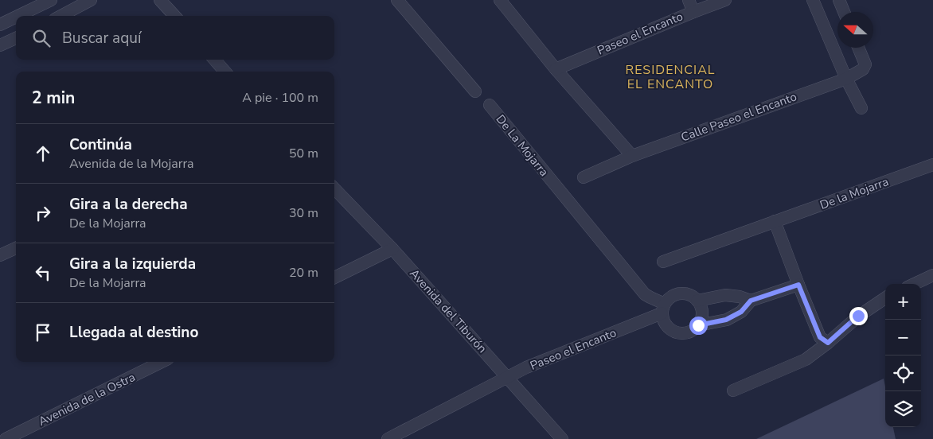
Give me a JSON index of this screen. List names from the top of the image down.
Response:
{
  "streets": {
    "street": [
      "Paseo el Encanto",
      "Calle Paseo el Encanto",
      "De La Mojarra",
      "De la Mojarra",
      "Avenida del Tiburón",
      "Avenida de la Ostra"
    ]
  },
  "crossings": [
    ["Paseo el Encanto", "De La Mojarra"],
    ["Paseo el Encanto", "Avenida del Tiburón"]
  ],
  "districts": ["RESIDENCIAL EL ENCANTO"],
  "north": "left",
  "page": {
    "search": "Buscar aquí",
    "heading": ["2 min", "A pie · 100 m"],
    "list": [
      ["Continúa", "Avenida de la Mojarra", "50 m"],
      ["Gira a la derecha", "De la Mojarra", "30 m"],
      ["Gira a la izquierda", "De la Mojarra", "20 m"],
      "Llegada al destino"
    ],
    "map_buttons": ["+", "−"]
  }
}
